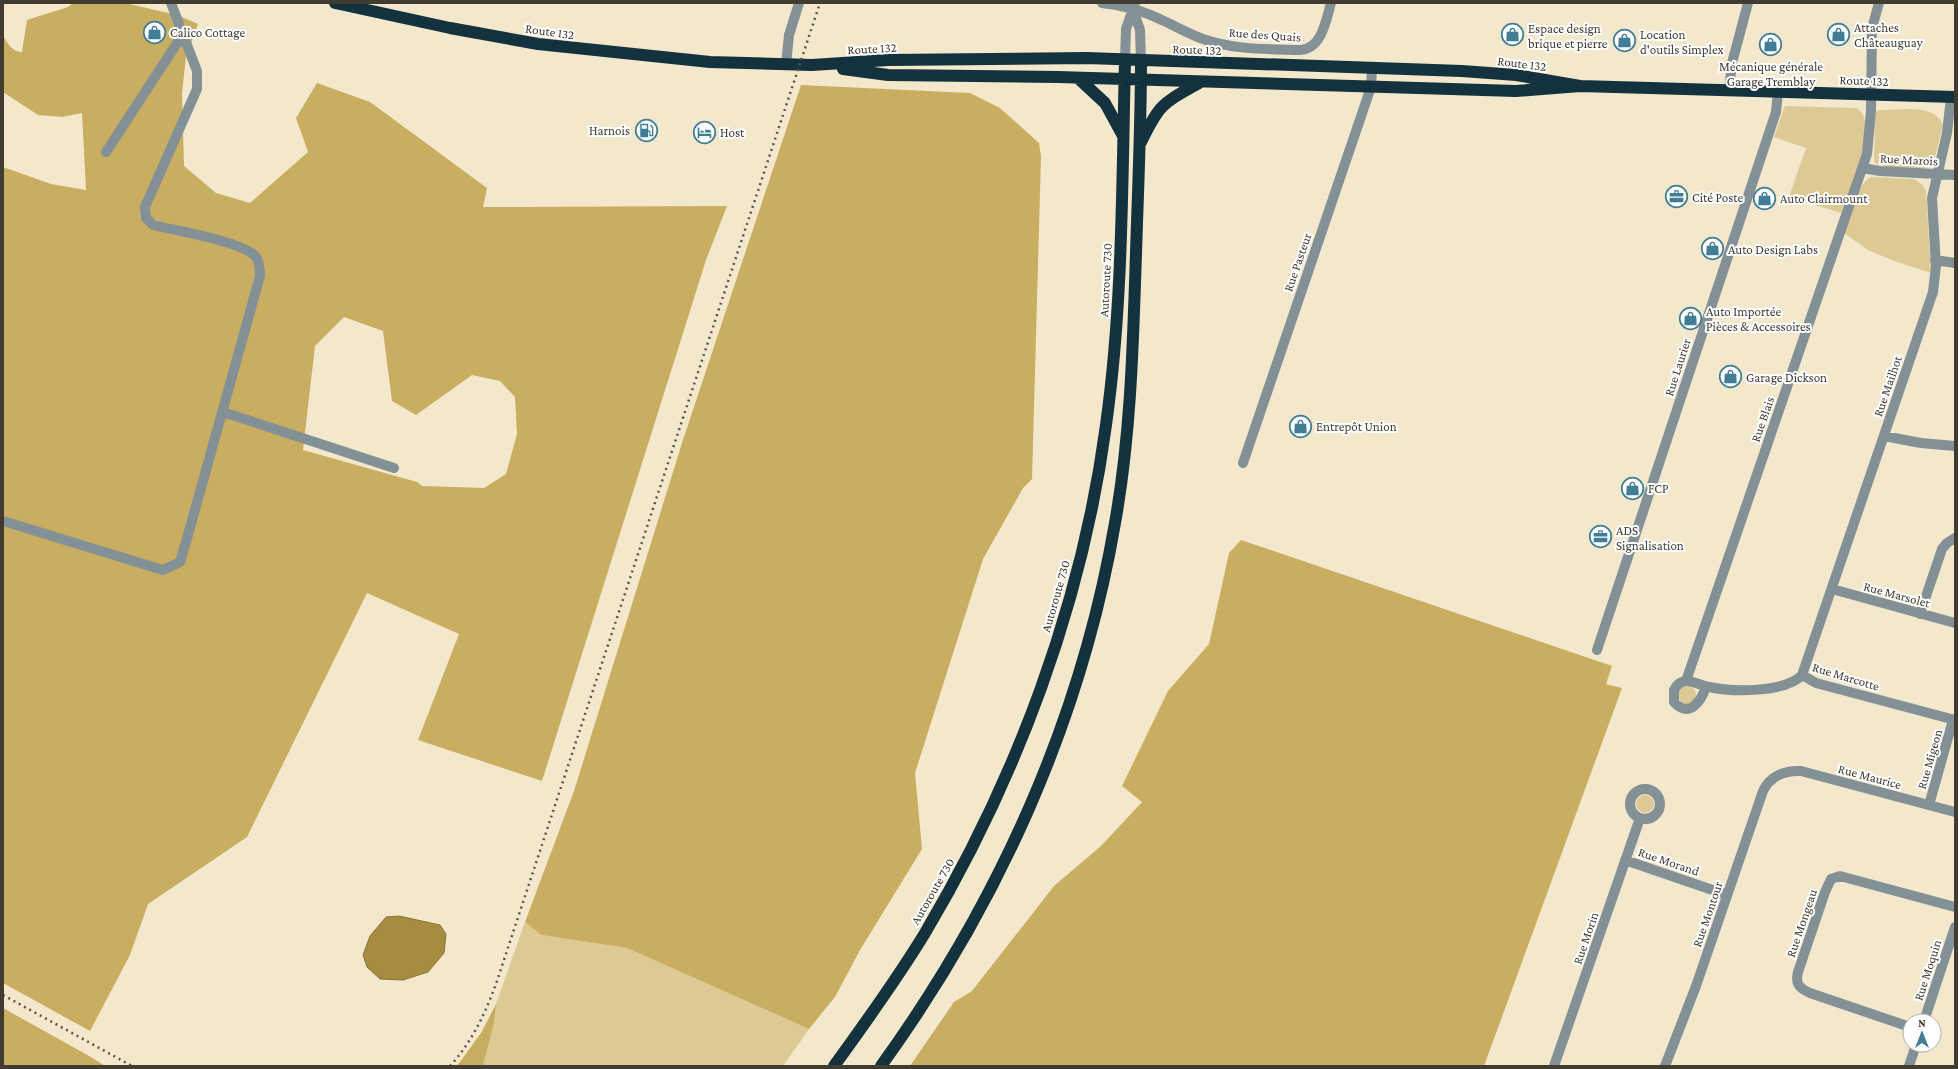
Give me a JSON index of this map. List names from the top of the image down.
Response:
{
  "streets": {
    "highway": ["Route 132", "Autoroute 730"],
    "street": [
      "Rue des Quais",
      "Rue Marois",
      "Rue Pasteur",
      "Rue Laurier",
      "Rue Mailhot",
      "Rue Blais",
      "Rue Marsolet",
      "Rue Marcotte",
      "Rue Migeon",
      "Rue Maurice",
      "Rue Morand",
      "Rue Montour",
      "Rue Mongeau",
      "Rue Morin",
      "Rue Moquin"
    ]
  },
  "crossings": [
    ["Route 132", "Rue Pasteur"],
    ["Route 132", "Autoroute 730"],
    ["Route 132", "Rue Laurier"],
    ["Route 132", "Rue Mailhot"],
    ["Route 132", "Rue Blais"],
    ["Rue Marois", "Rue Mailhot"],
    ["Rue Marois", "Rue Blais"],
    ["Rue Mailhot", "Rue Marsolet"],
    ["Rue Mailhot", "Rue Marcotte"],
    ["Rue Blais", "Rue Marcotte"],
    ["Rue Marcotte", "Rue Migeon"],
    ["Rue Migeon", "Rue Maurice"],
    ["Rue Maurice", "Rue Montour"],
    ["Rue Morand", "Rue Montour"],
    ["Rue Morand", "Rue Morin"]
  ],
  "places": {
    "shop": [
      "Calico Cottage",
      "Attaches Châteauguay",
      "Espace design brique et pierre",
      "Location d'outils Simplex",
      "Mécanique générale Garage Tremblay",
      "Auto Clairmount",
      "Auto Design Labs",
      "Auto Importée Pièces & Accessoires",
      "Garage Dickson",
      "Entrepôt Union",
      "FCP"
    ],
    "fuel station": ["Harnois"],
    "hotel": ["Host"],
    "office": ["Cité Poste", "ADS Signalisation"]
  },
  "north": "top"
}
